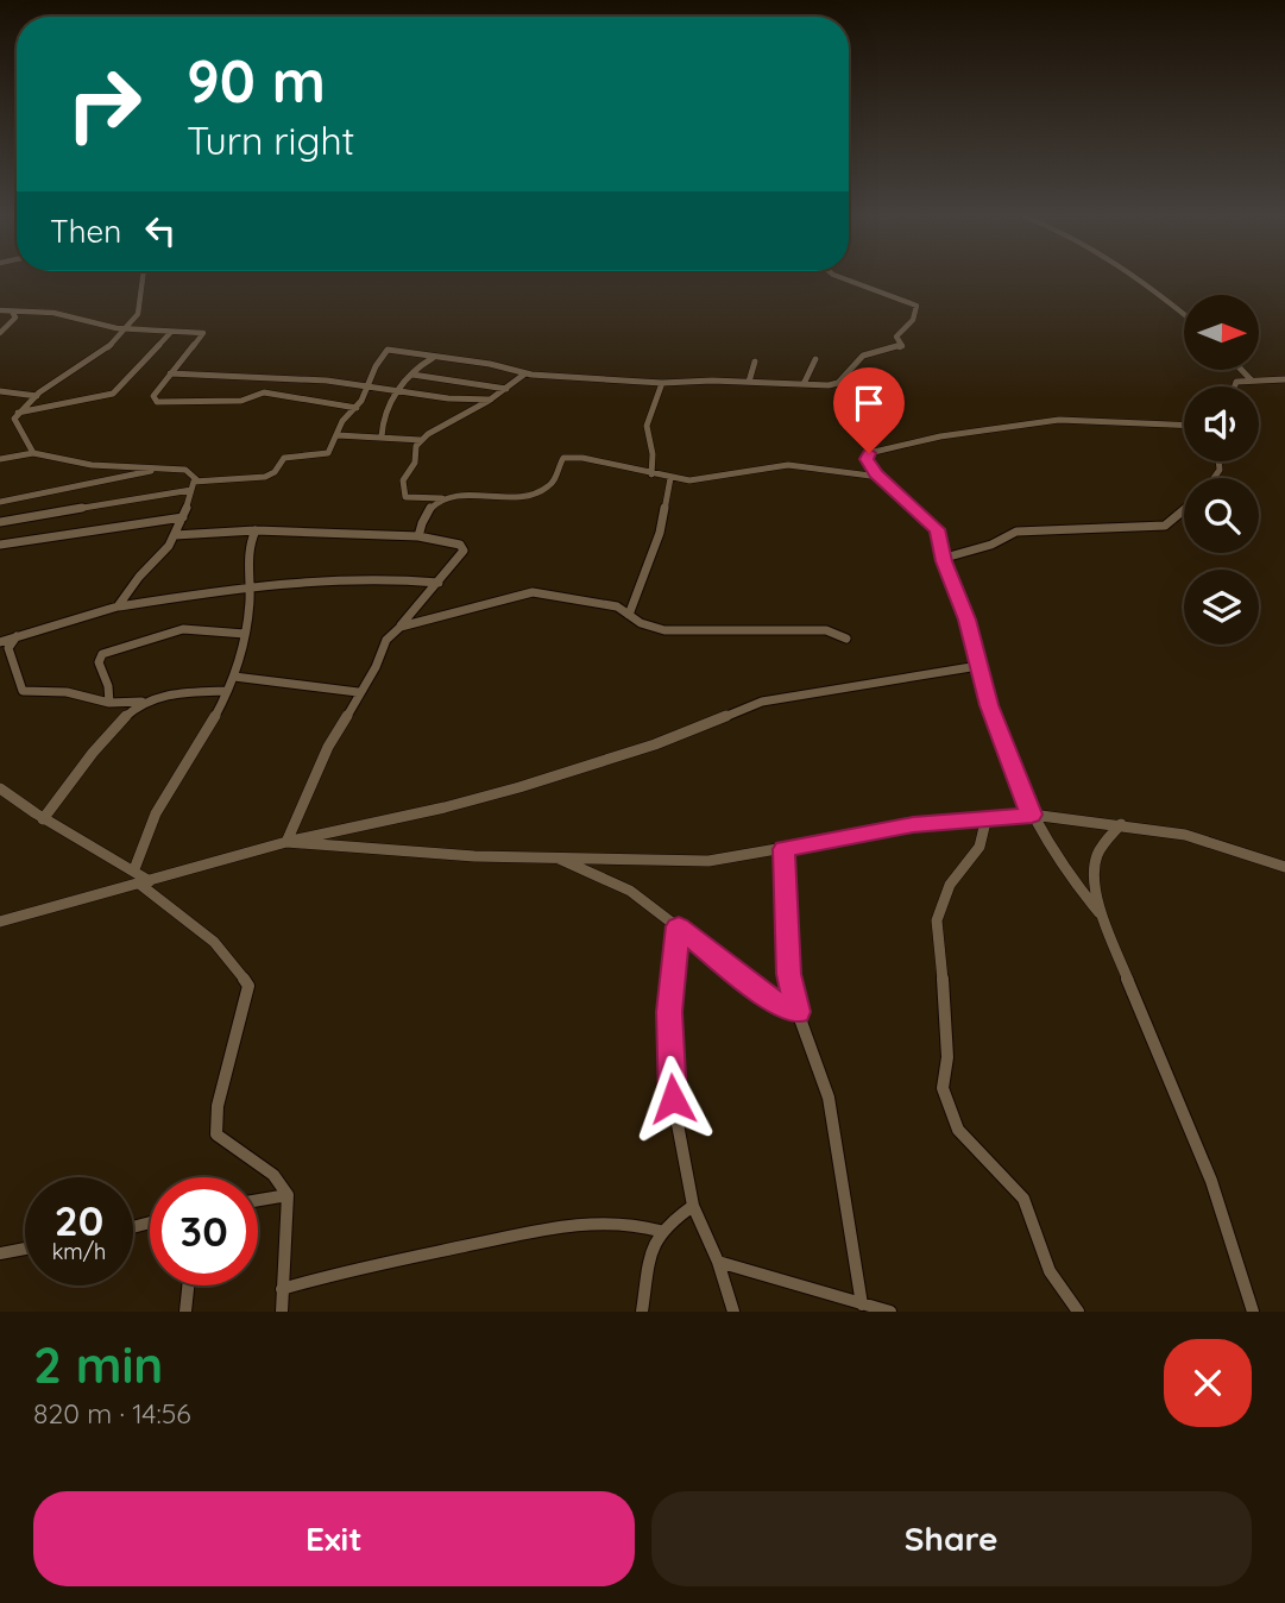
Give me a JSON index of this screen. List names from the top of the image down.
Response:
{
  "north": "right",
  "page": {
    "turn": ["90 m", "Turn right"],
    "then": "Then",
    "speed": "20 km/h",
    "limit": "30",
    "heading": ["2 min", "820 m · 14:56"],
    "buttons": ["Exit", "Share"]
  }
}
